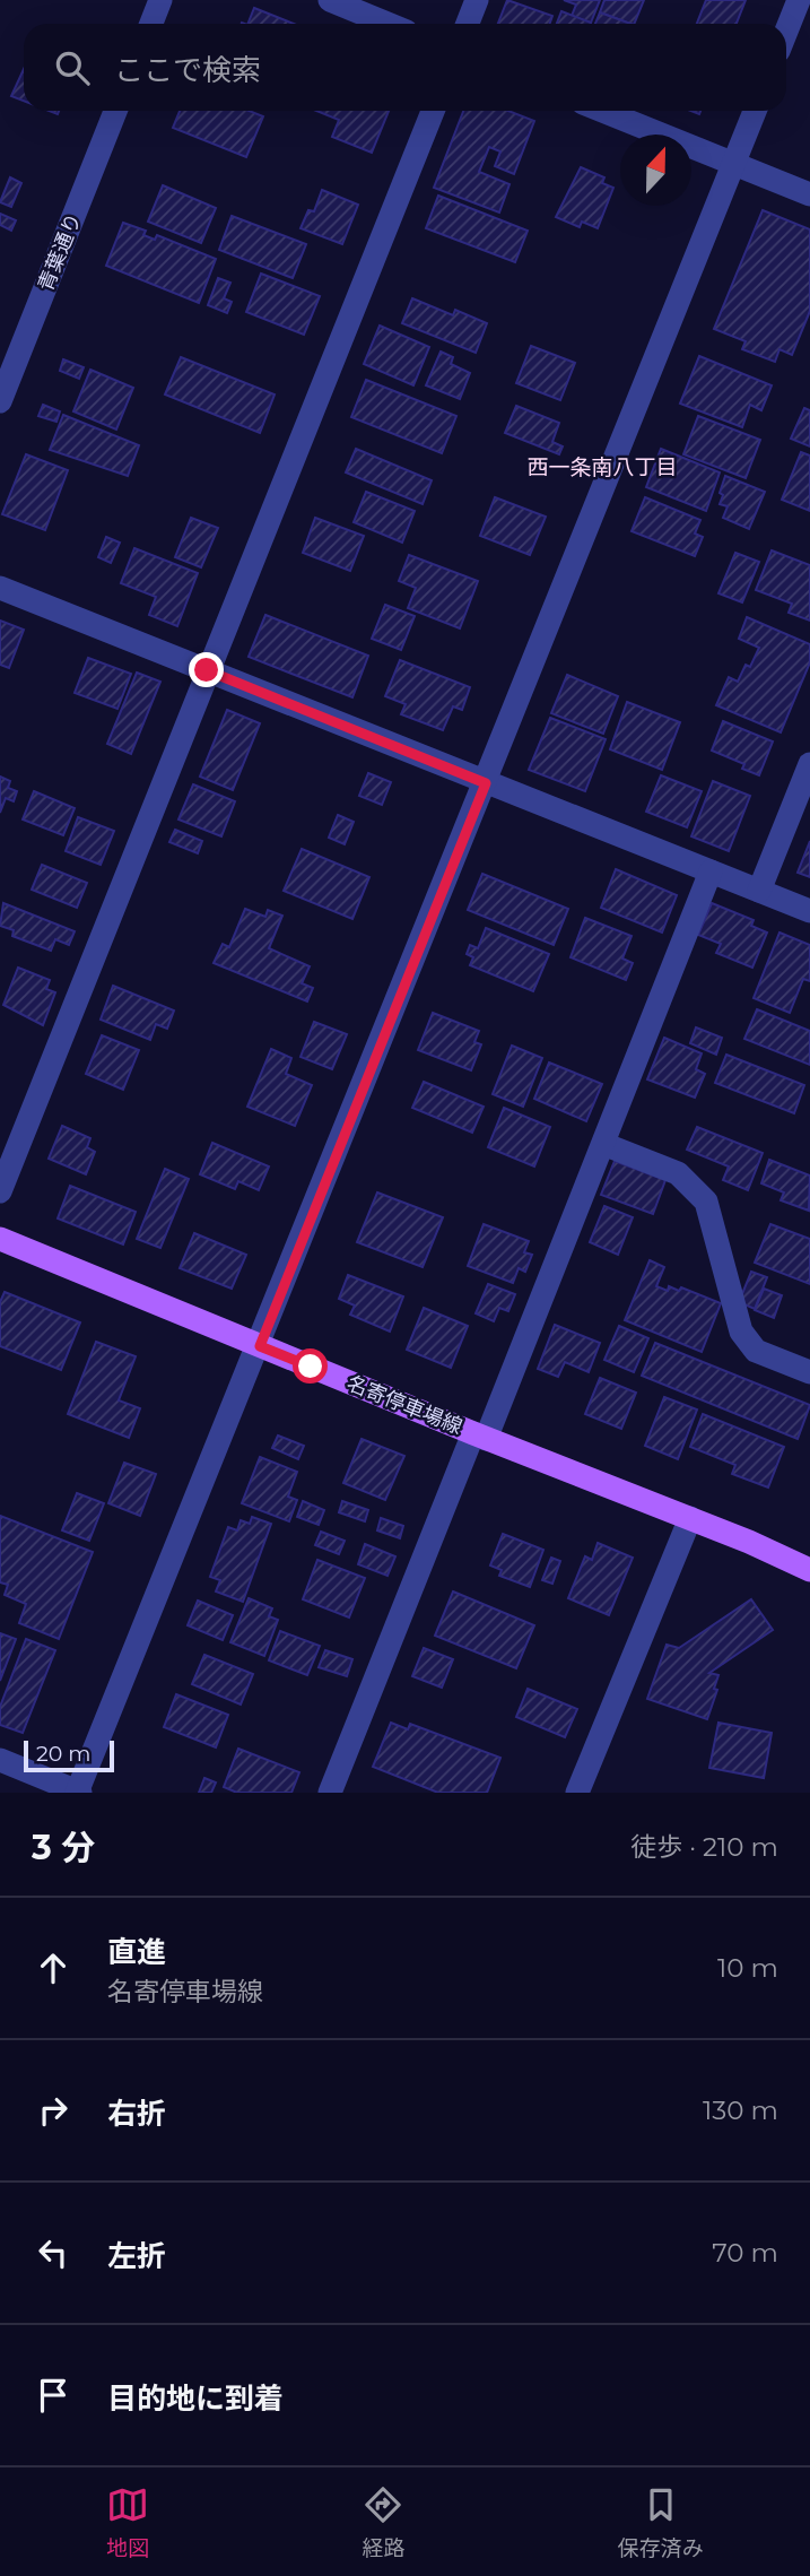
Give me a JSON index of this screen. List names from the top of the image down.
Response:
{
  "streets": {
    "main road": ["名寄停車場線"],
    "street": ["青葉通り"]
  },
  "districts": ["西一条南八丁目"],
  "scale_bar": "20 m",
  "north": "top",
  "page": {
    "search": "ここで検索",
    "scale": "20 m",
    "heading": ["3 分", "徒歩 · 210 m"],
    "list": [
      ["直進", "名寄停車場線", "10 m"],
      ["右折", "130 m"],
      ["左折", "70 m"],
      "目的地に到着"
    ],
    "nav": ["地図", "経路", "保存済み"]
  }
}
